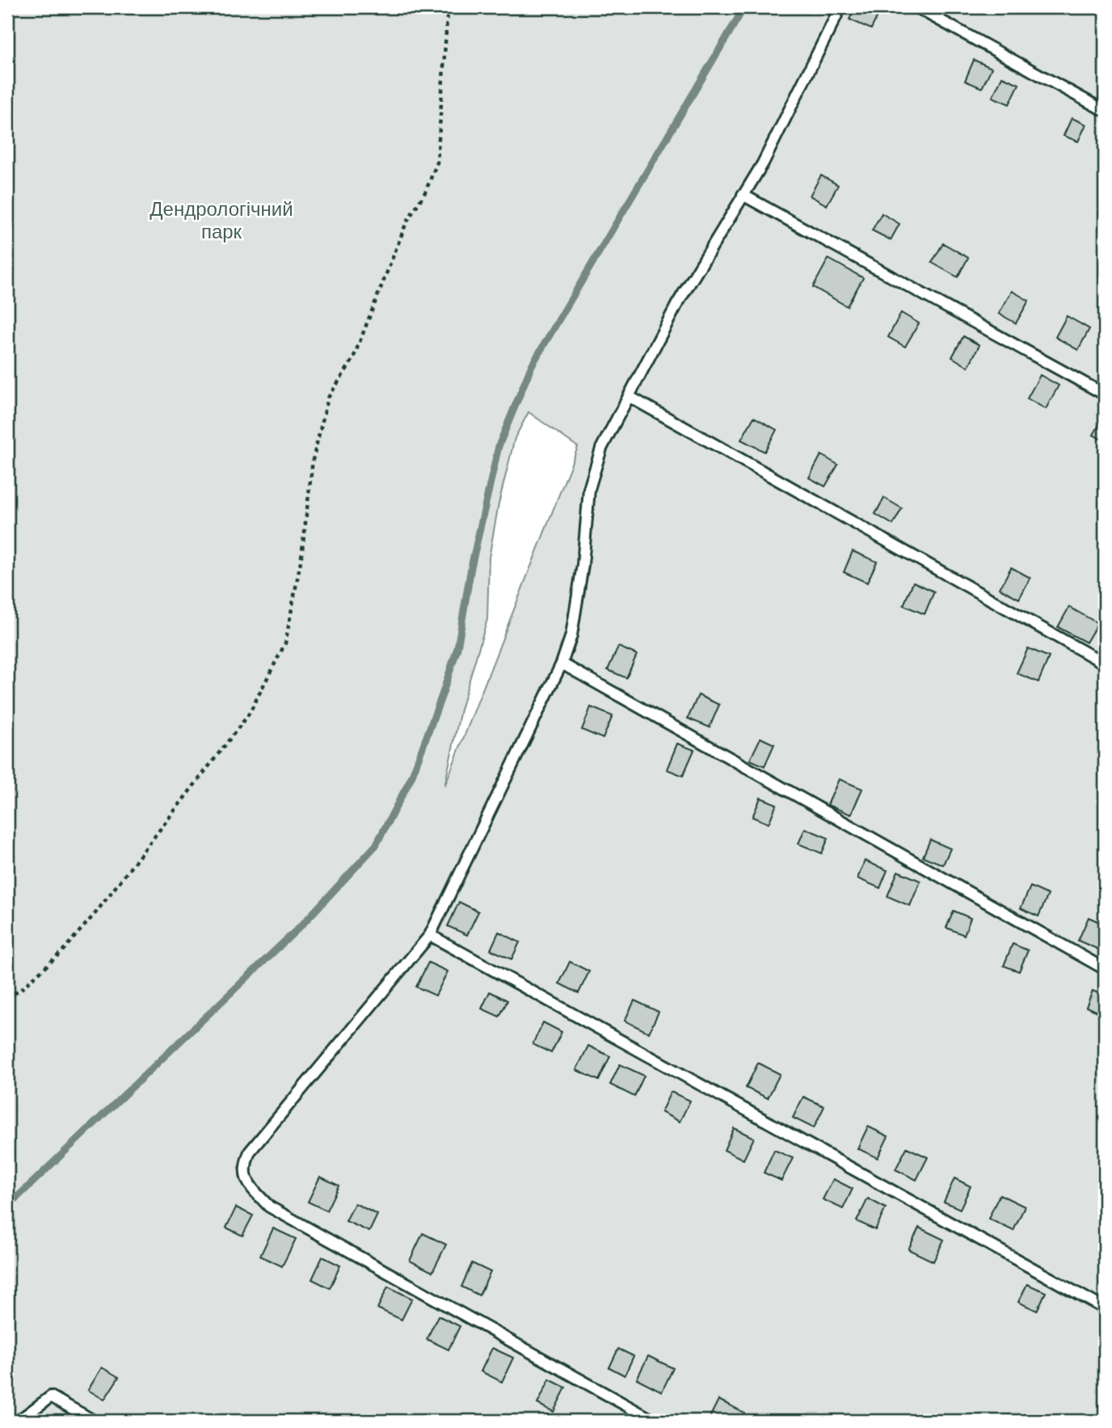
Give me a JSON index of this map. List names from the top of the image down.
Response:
{
  "parks": ["Дендрологічний парк"]
}
